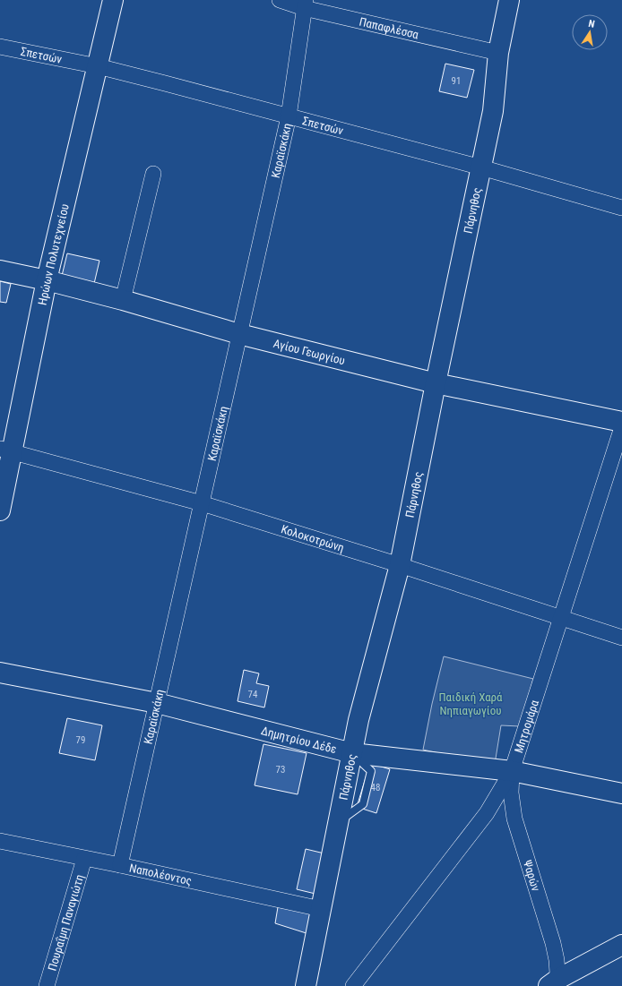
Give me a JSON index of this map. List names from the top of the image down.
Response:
{
  "streets": {
    "street": [
      "Παπαφλέσσα",
      "Σπετσών",
      "Καραϊσκάκη",
      "Πάρνηθος",
      "Ηρώων Πολυτεχνείου",
      "Αγίου Γεωργίου",
      "Κολοκοτρώνη",
      "Μητρομάρα",
      "Δημητρίου Δέδε",
      "Ναπολέοντος",
      "Ψαρών",
      "Πουραΐμη Παναγιώτη"
    ]
  },
  "crossings": [
    ["Παπαφλέσσα", "Καραϊσκάκη"],
    ["Παπαφλέσσα", "Πάρνηθος"],
    ["Σπετσών", "Καραϊσκάκη"],
    ["Σπετσών", "Πάρνηθος"],
    ["Σπετσών", "Ηρώων Πολυτεχνείου"],
    ["Καραϊσκάκη", "Αγίου Γεωργίου"],
    ["Καραϊσκάκη", "Κολοκοτρώνη"],
    ["Καραϊσκάκη", "Δημητρίου Δέδε"],
    ["Καραϊσκάκη", "Ναπολέοντος"],
    ["Πάρνηθος", "Αγίου Γεωργίου"],
    ["Πάρνηθος", "Κολοκοτρώνη"],
    ["Πάρνηθος", "Δημητρίου Δέδε"],
    ["Πάρνηθος", "Ναπολέοντος"],
    ["Ηρώων Πολυτεχνείου", "Αγίου Γεωργίου"],
    ["Ηρώων Πολυτεχνείου", "Κολοκοτρώνη"],
    ["Κολοκοτρώνη", "Μητρομάρα"],
    ["Μητρομάρα", "Δημητρίου Δέδε"],
    ["Μητρομάρα", "Ψαρών"],
    ["Δημητρίου Δέδε", "Ψαρών"],
    ["Ναπολέοντος", "Πουραΐμη Παναγιώτη"]
  ],
  "parks": ["Παιδική Χαρά Νηπιαγωγίου"],
  "house_numbers": [
    "91",
    "74",
    "79",
    "73",
    "48"
  ],
  "north": "top"
}
